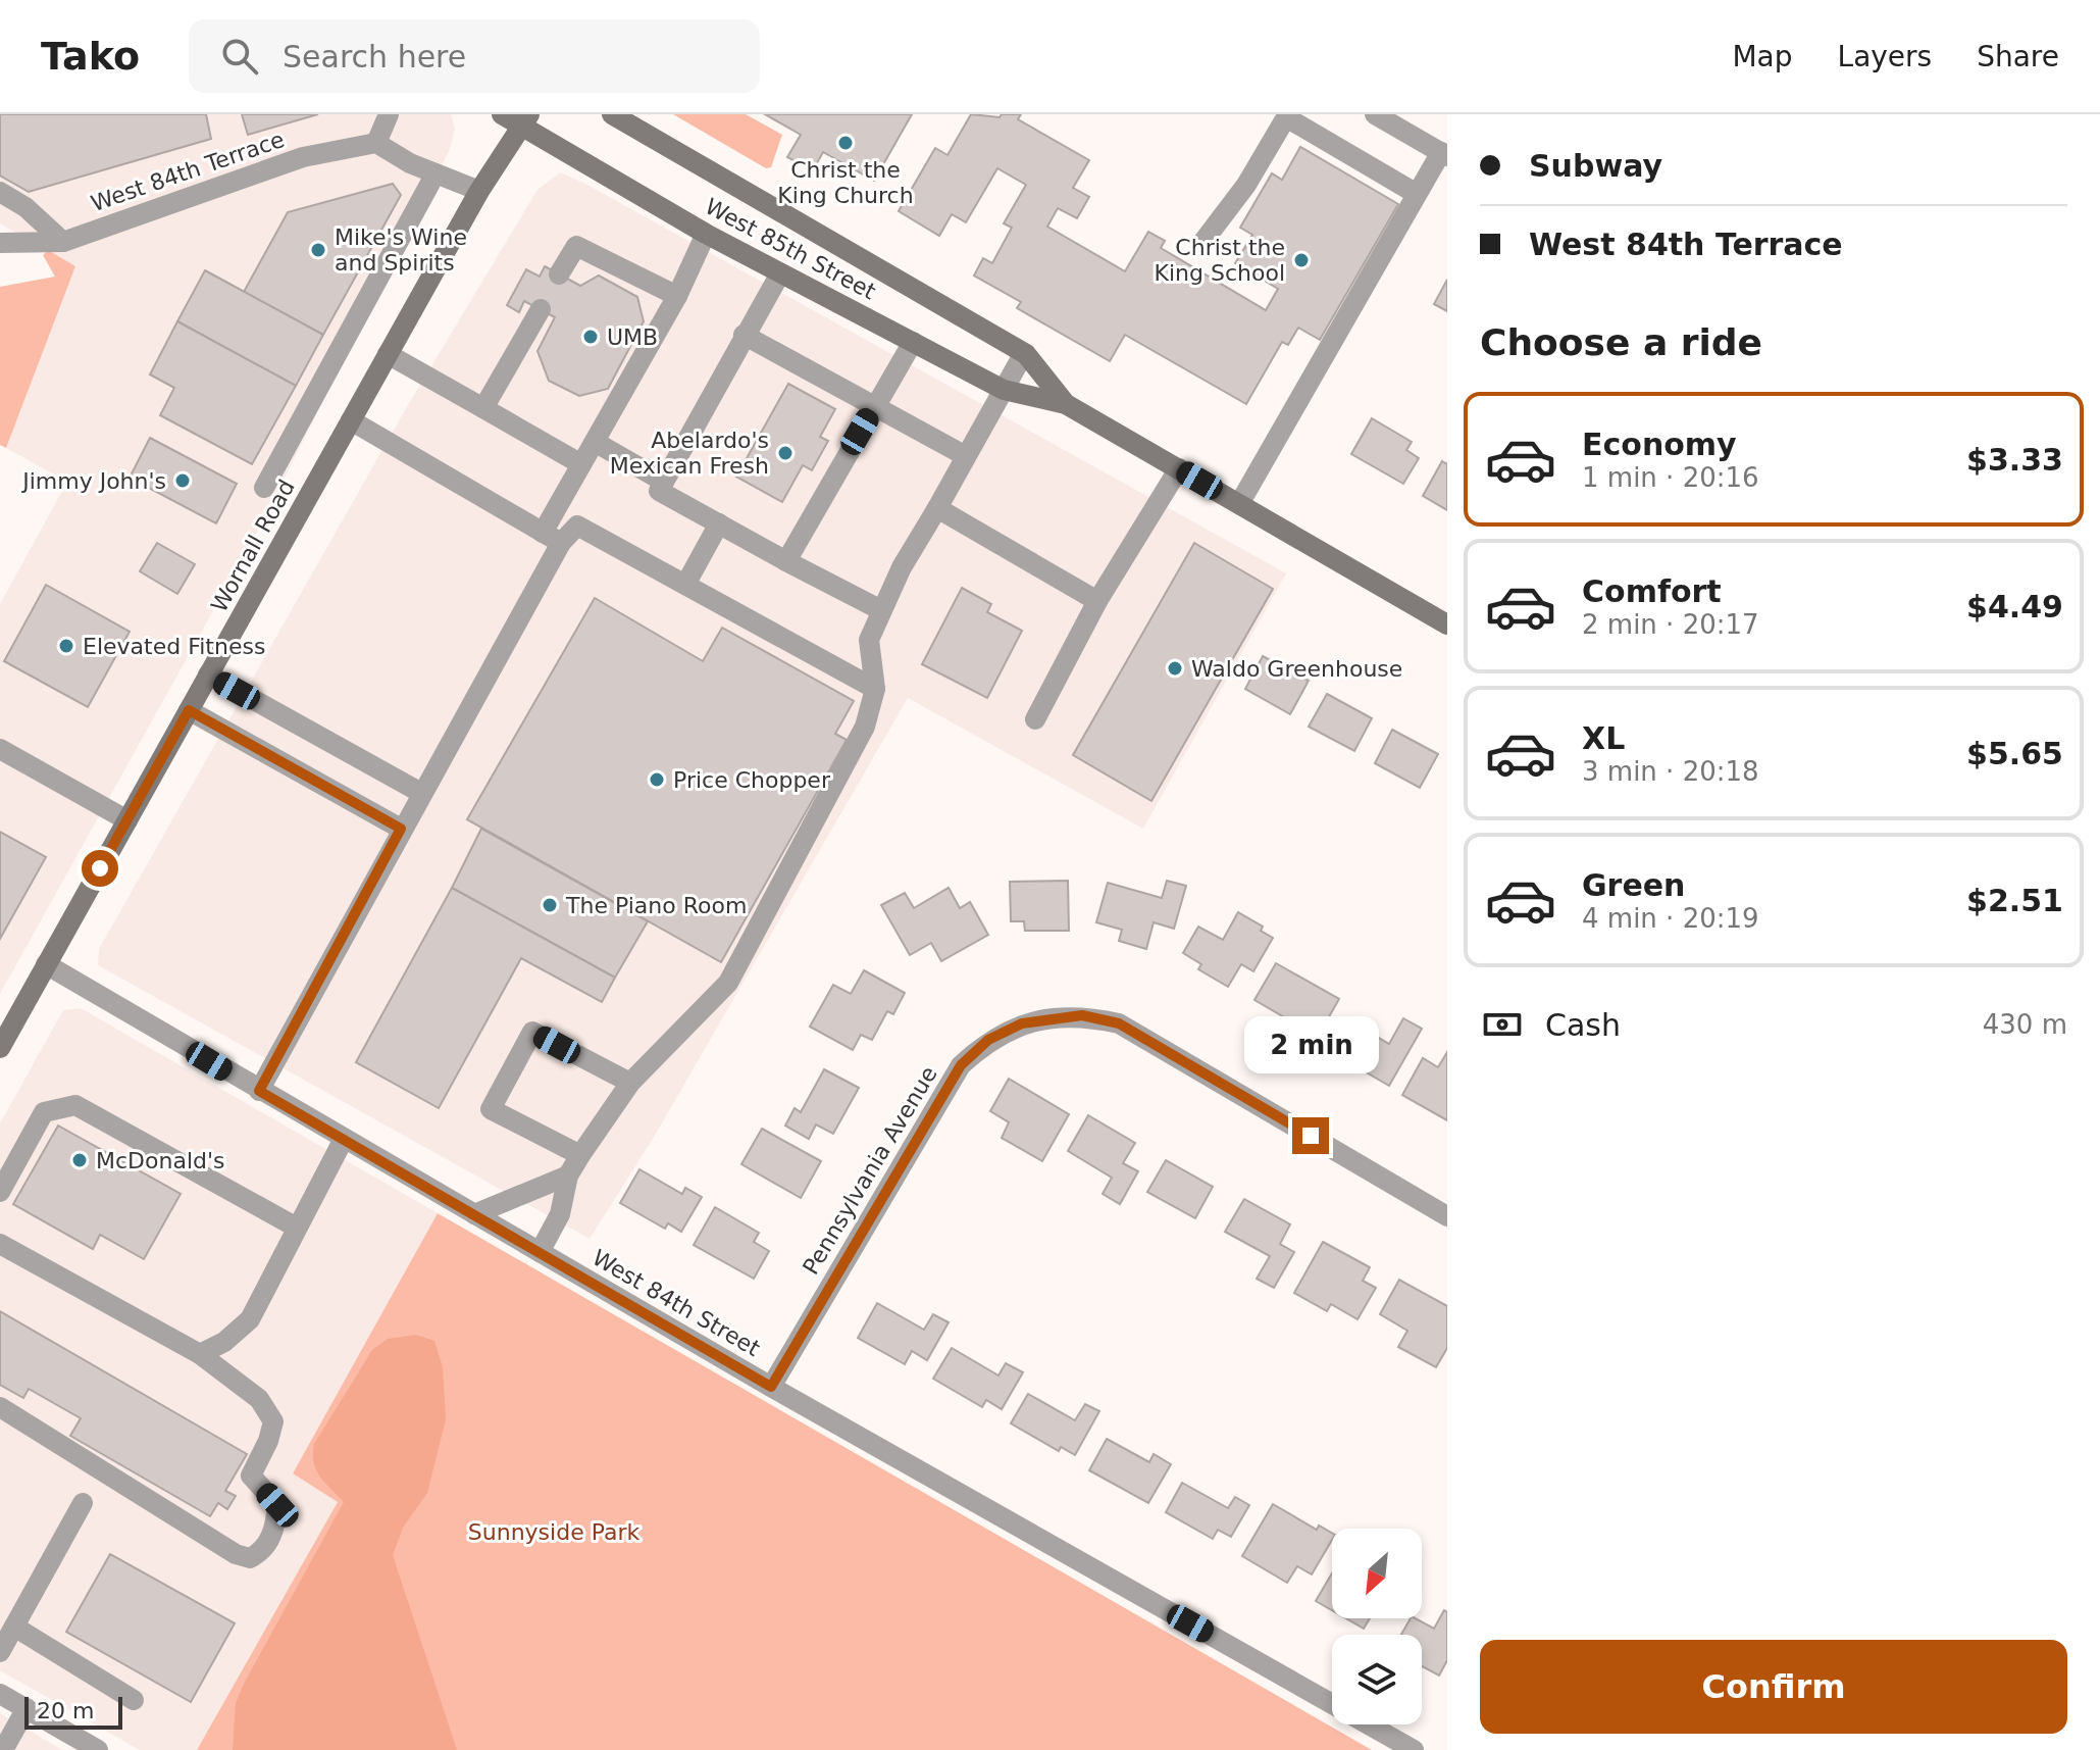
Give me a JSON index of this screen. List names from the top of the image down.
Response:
{
  "streets": {
    "main road": ["West 85th Street", "Wornall Road"],
    "street": ["West 84th Terrace", "Pennsylvania Avenue", "West 84th Street"]
  },
  "crossings": [
    ["West 85th Street", "Wornall Road"],
    ["Wornall Road", "West 84th Street"],
    ["Pennsylvania Avenue", "West 84th Street"]
  ],
  "parks": ["Sunnyside Park"],
  "places": [
    "Christ the King Church",
    "Mike's Wine and Spirits",
    "Christ the King School",
    "UMB",
    "Abelardo's Mexican Fresh",
    "Jimmy John's",
    "Elevated Fitness",
    "Waldo Greenhouse",
    "Price Chopper",
    "The Piano Room",
    "McDonald's"
  ],
  "scale_bar": "20 m",
  "north": "bottom left",
  "page": {
    "header": "Tako",
    "search": "Search here",
    "nav": ["Map", "Layers", "Share"],
    "banner": ["Subway", "West 84th Terrace"],
    "heading": "Choose a ride",
    "list": [
      {
        "name": "Economy",
        "note": "1 min · 20:16",
        "value": "$3.33"
      },
      {
        "name": "Comfort",
        "note": "2 min · 20:17",
        "value": "$4.49"
      },
      {
        "name": "XL",
        "note": "3 min · 20:18",
        "value": "$5.65"
      },
      {
        "name": "Green",
        "note": "4 min · 20:19",
        "value": "$2.51"
      }
    ],
    "pay": ["Cash", "430 m"],
    "bubble": "2 min",
    "buttons": "Confirm",
    "scale": "20 m"
  }
}
